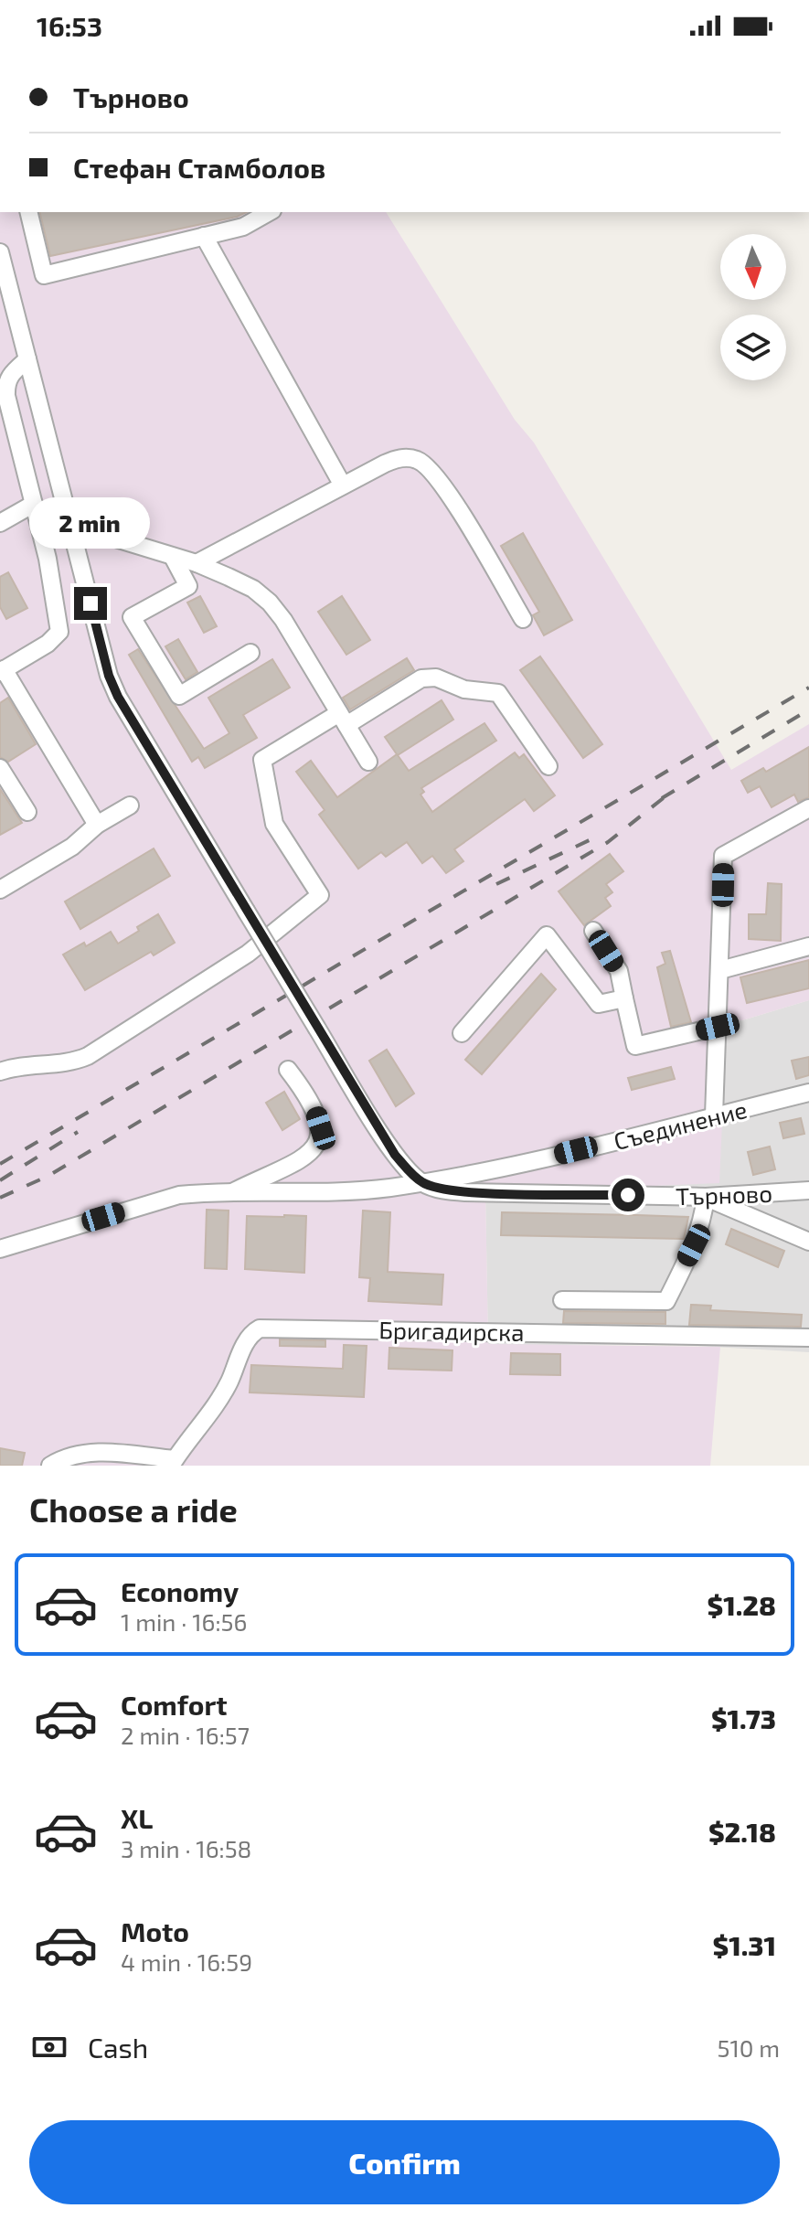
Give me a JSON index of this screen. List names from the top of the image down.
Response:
{
  "streets": {
    "street": ["Съединение", "Търново", "Бригадирска"]
  },
  "crossings": [
    ["Съединение", "Търново"]
  ],
  "north": "bottom",
  "page": {
    "status": "16:53",
    "banner": ["Търново", "Стефан Стамболов"],
    "bubble": "2 min",
    "heading": "Choose a ride",
    "list": [
      {
        "name": "Economy",
        "note": "1 min · 16:56",
        "value": "$1.28"
      },
      {
        "name": "Comfort",
        "note": "2 min · 16:57",
        "value": "$1.73"
      },
      {
        "name": "XL",
        "note": "3 min · 16:58",
        "value": "$2.18"
      },
      {
        "name": "Moto",
        "note": "4 min · 16:59",
        "value": "$1.31"
      }
    ],
    "pay": ["Cash", "510 m"],
    "buttons": "Confirm"
  }
}
